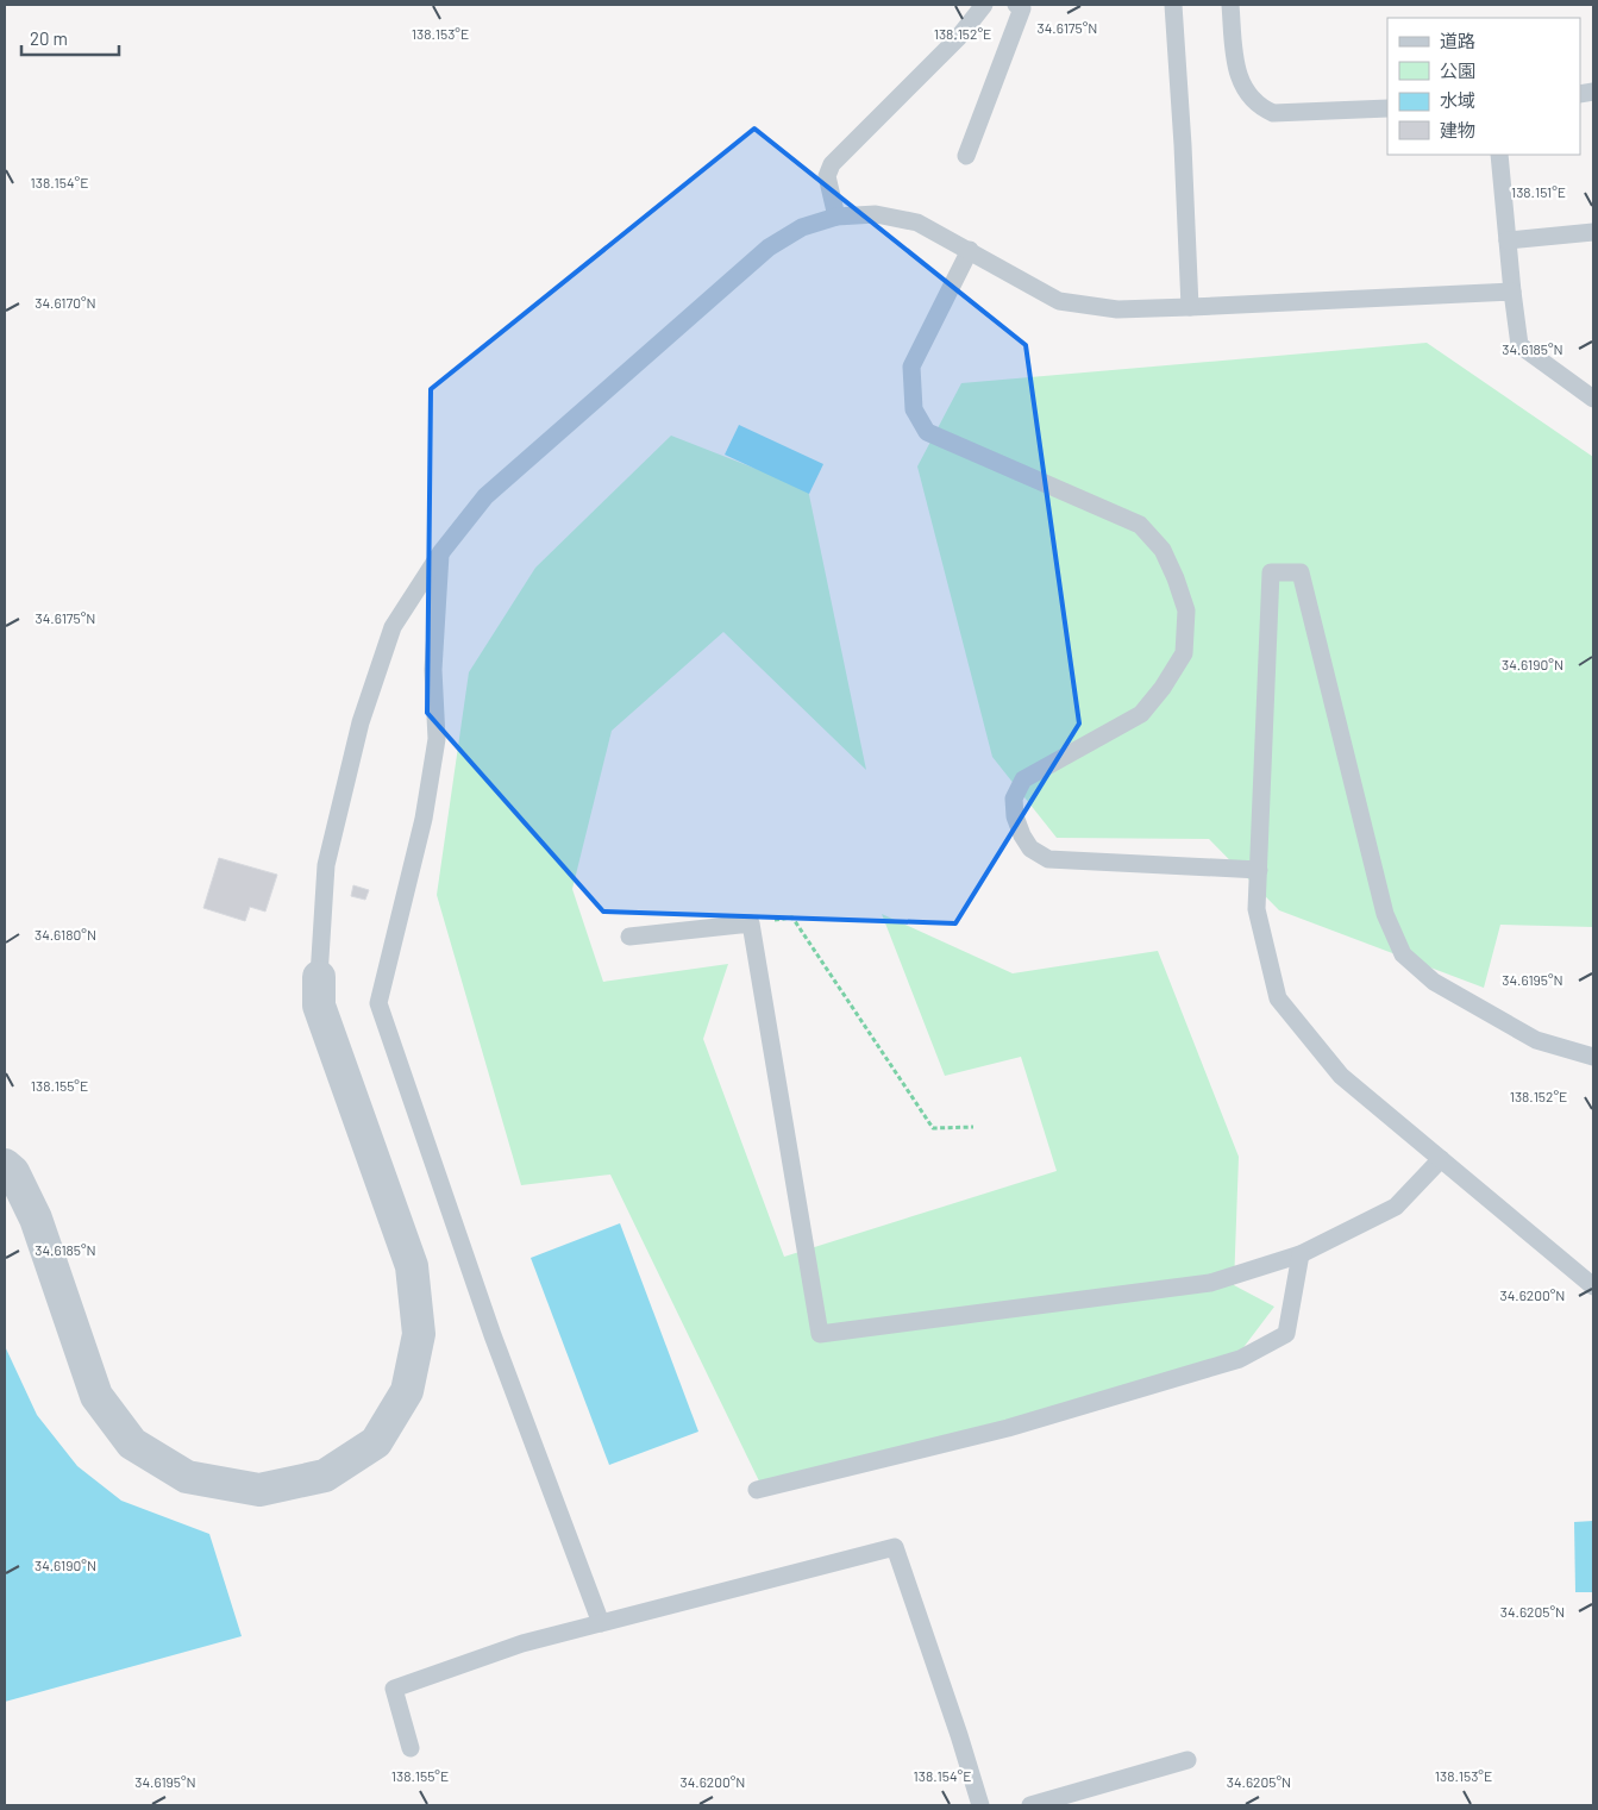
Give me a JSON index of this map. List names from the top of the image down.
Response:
{
  "legend": [
    "道路",
    "公園",
    "水域",
    "建物"
  ],
  "scale_bar": "20 m",
  "coordinates": [
    "34.6175°N",
    "138.153°E",
    "138.152°E",
    "138.154°E",
    "138.151°E",
    "34.6170°N",
    "34.6185°N",
    "34.6190°N",
    "34.6180°N",
    "34.6195°N",
    "138.155°E",
    "34.6200°N",
    "34.6205°N"
  ]
}
